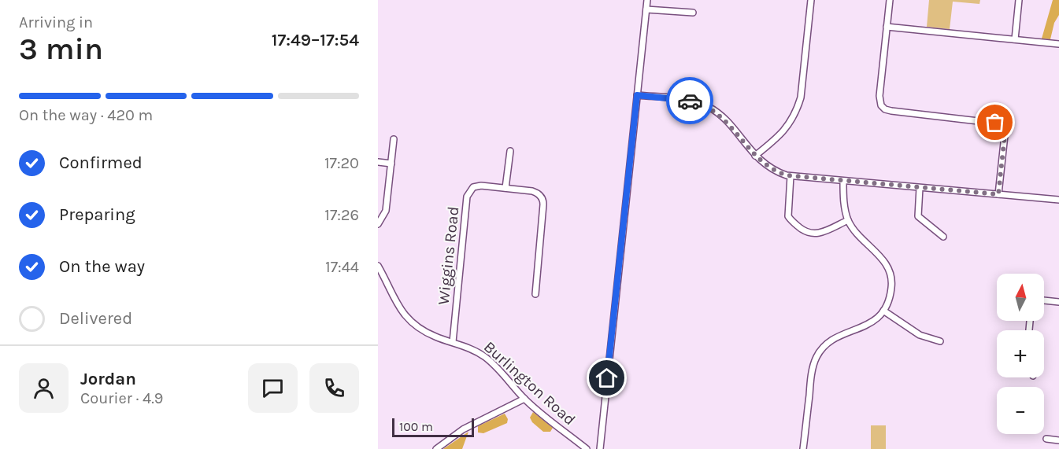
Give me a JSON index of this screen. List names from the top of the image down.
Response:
{
  "streets": {
    "street": ["Wiggins Road", "Burlington Road"]
  },
  "crossings": [
    ["Wiggins Road", "Burlington Road"]
  ],
  "scale_bar": "100 m",
  "north": "top",
  "page": {
    "heading": ["3 min", "Arriving in", "17:49–17:54"],
    "panel": ["Jordan", "Courier · 4.9"],
    "bar": "On the way · 420 m",
    "list": [
      ["Confirmed", "17:20"],
      ["Preparing", "17:26"],
      ["On the way", "17:44"],
      "Delivered"
    ],
    "map_buttons": ["+", "−"],
    "scale": "100 m"
  }
}
